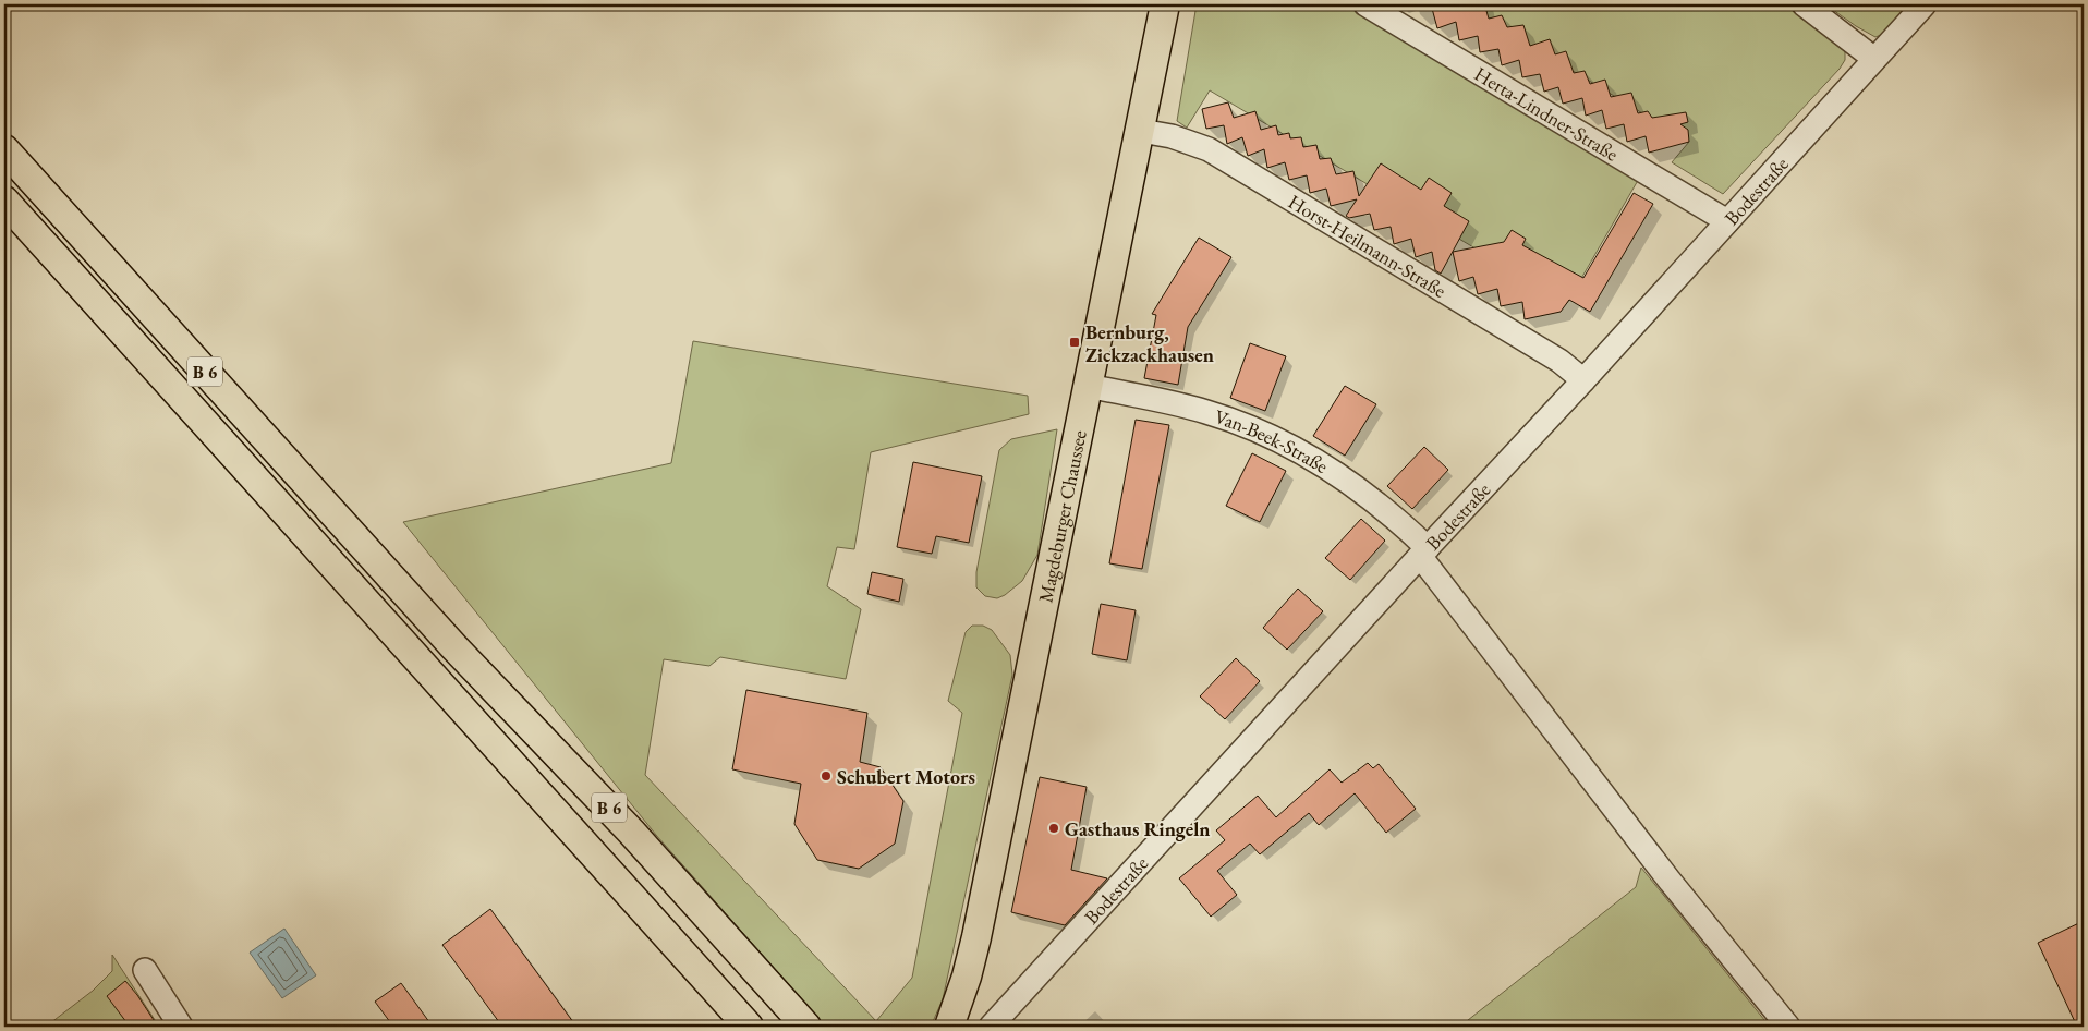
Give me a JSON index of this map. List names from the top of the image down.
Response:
{
  "streets": {
    "main road": ["B 6", "Magdeburger Chaussee"],
    "street": [
      "Herta-Lindner-Straße",
      "Bodestraße",
      "Horst-Heilmann-Straße",
      "Van-Beek-Straße"
    ]
  },
  "crossings": [
    ["Herta-Lindner-Straße", "Bodestraße"],
    ["Bodestraße", "Horst-Heilmann-Straße"],
    ["Bodestraße", "Van-Beek-Straße"],
    ["Horst-Heilmann-Straße", "Magdeburger Chaussee"],
    ["Van-Beek-Straße", "Magdeburger Chaussee"]
  ],
  "places": {
    "transit": ["Bernburg, Zickzackhausen"],
    "other": ["Schubert Motors", "Gasthaus Ringeln"]
  }
}
